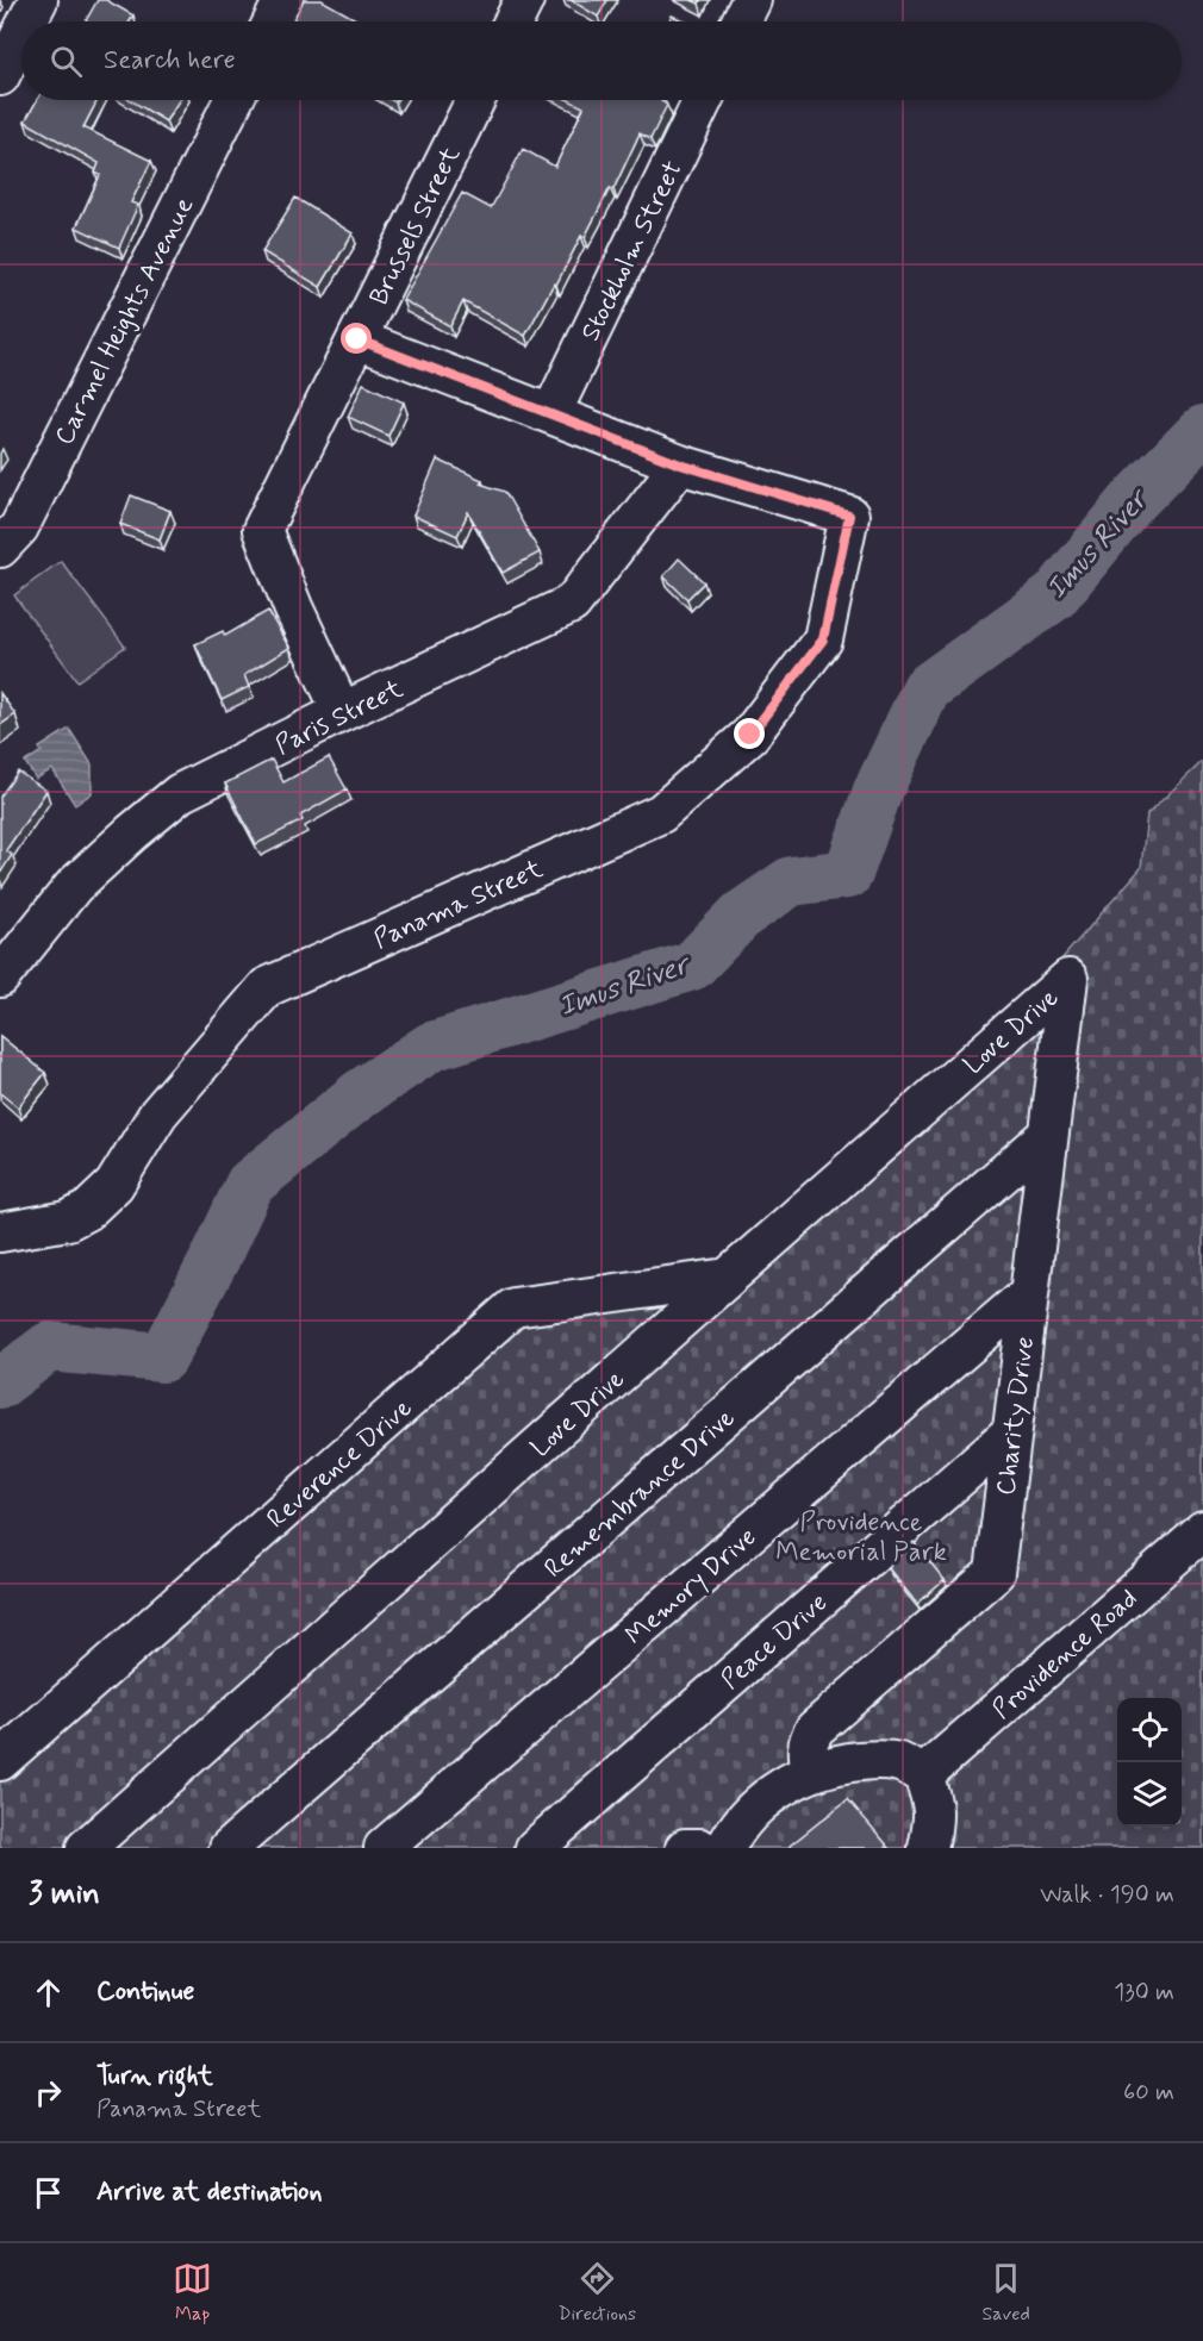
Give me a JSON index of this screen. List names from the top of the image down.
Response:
{
  "streets": {
    "street": [
      "Brussels Street",
      "Stockholm Street",
      "Carmel Heights Avenue",
      "Paris Street",
      "Panama Street",
      "Love Drive",
      "Charity Drive",
      "Reverence Drive",
      "Remembrance Drive",
      "Memory Drive",
      "Peace Drive",
      "Providence Road"
    ]
  },
  "crossings": [
    ["Brussels Street", "Paris Street"],
    ["Paris Street", "Panama Street"],
    ["Love Drive", "Charity Drive"],
    ["Love Drive", "Reverence Drive"],
    ["Charity Drive", "Remembrance Drive"],
    ["Charity Drive", "Memory Drive"],
    ["Charity Drive", "Peace Drive"]
  ],
  "water": ["Imus River"],
  "parks": ["Providence Memorial Park"],
  "page": {
    "search": "Search here",
    "heading": ["3 min", "Walk · 190 m"],
    "list": [
      ["Continue", "130 m"],
      ["Turn right", "Panama Street", "60 m"],
      "Arrive at destination"
    ],
    "nav": ["Map", "Directions", "Saved"]
  }
}
